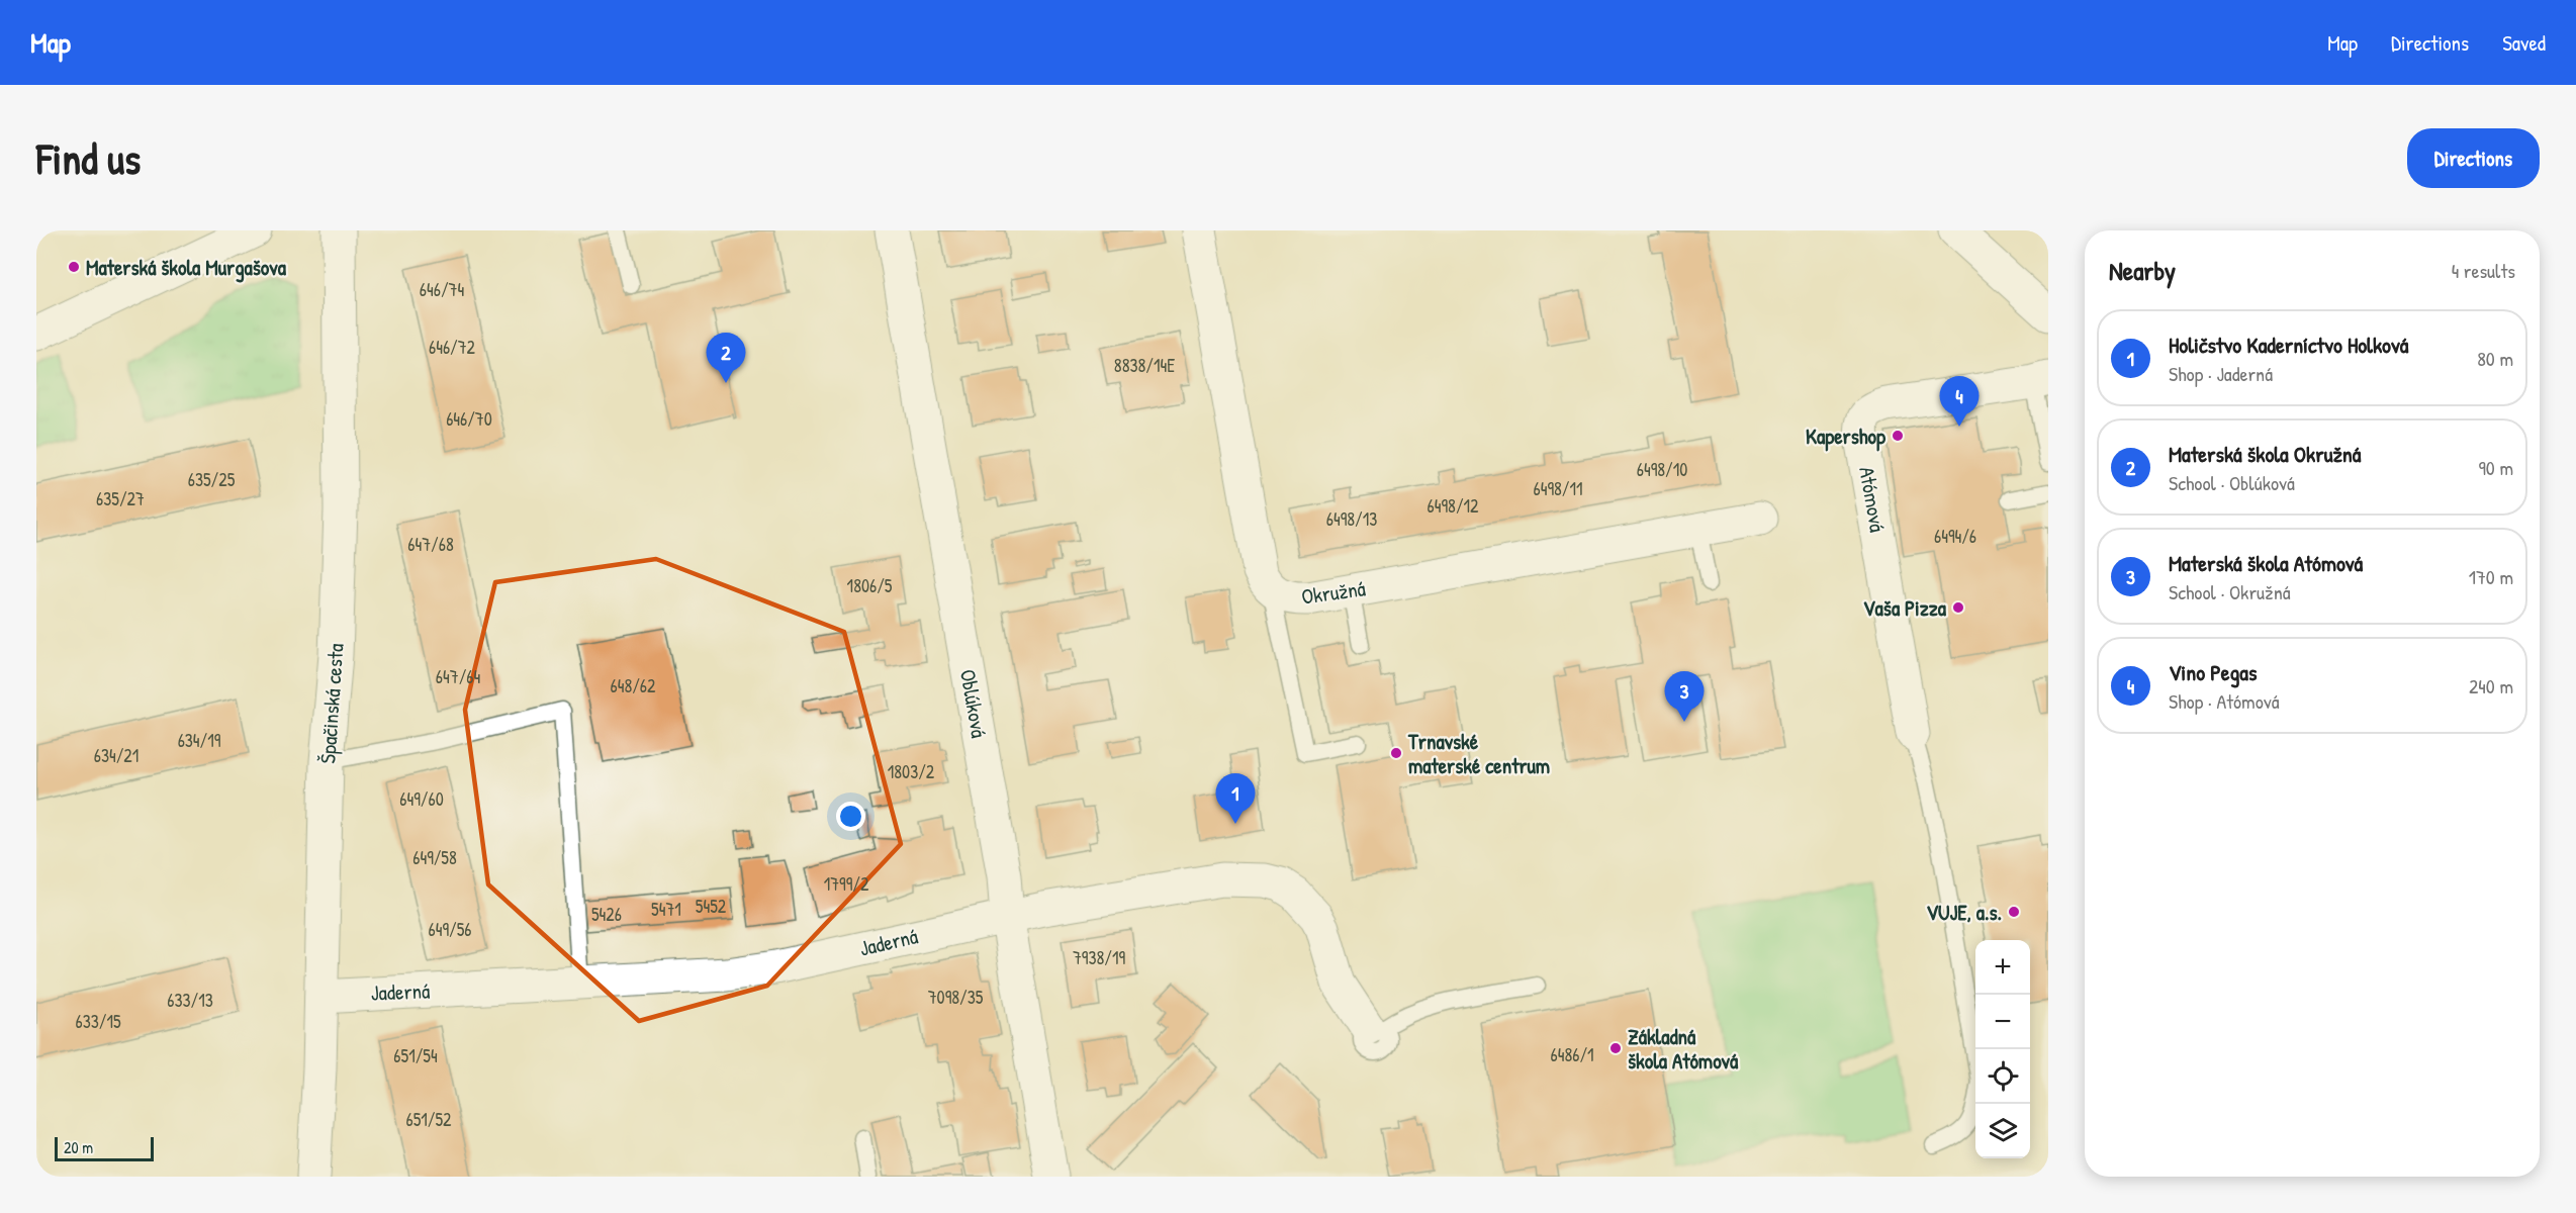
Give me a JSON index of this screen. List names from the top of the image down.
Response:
{
  "streets": {
    "street": [
      "Atómová",
      "Okružná",
      "Špačinská cesta",
      "Oblúková",
      "Jaderná"
    ]
  },
  "crossings": [
    ["Špačinská cesta", "Jaderná"],
    ["Oblúková", "Jaderná"]
  ],
  "places": [
    "Materská škola Murgašova",
    "Kapershop",
    "Vaša Pizza",
    "Trnavské materské centrum",
    "VUJE, a.s.",
    "Základná škola Atómová"
  ],
  "house_numbers": [
    "646/74",
    "646/72",
    "8838/14E",
    "646/70",
    "6498/10",
    "635/25",
    "6498/11",
    "635/27",
    "6498/12",
    "6498/13",
    "6494/6",
    "647/68",
    "1806/5",
    "647/64",
    "648/62",
    "634/19",
    "634/21",
    "1803/2",
    "649/60",
    "649/58",
    "1799/2",
    "5452",
    "5471",
    "5426",
    "649/56",
    "7938/19",
    "7098/35",
    "633/13",
    "633/15",
    "6486/1",
    "651/54",
    "651/52"
  ],
  "scale_bar": "20 m",
  "page": {
    "header": "Map",
    "nav": ["Map", "Directions", "Saved"],
    "buttons": "Directions",
    "title": "Find us",
    "heading": ["Nearby", "4 results"],
    "list": [
      {
        "mark": "1",
        "name": "Holičstvo Kaderníctvo Holková",
        "note": "Shop · Jaderná",
        "value": "80 m"
      },
      {
        "mark": "2",
        "name": "Materská škola Okružná",
        "note": "School · Oblúková",
        "value": "90 m"
      },
      {
        "mark": "3",
        "name": "Materská škola Atómová",
        "note": "School · Okružná",
        "value": "170 m"
      },
      {
        "mark": "4",
        "name": "Vino Pegas",
        "note": "Shop · Atómová",
        "value": "240 m"
      }
    ],
    "pins": [
      "2",
      "4",
      "3",
      "1"
    ],
    "map_buttons": ["+", "−"],
    "scale": "20 m"
  }
}
